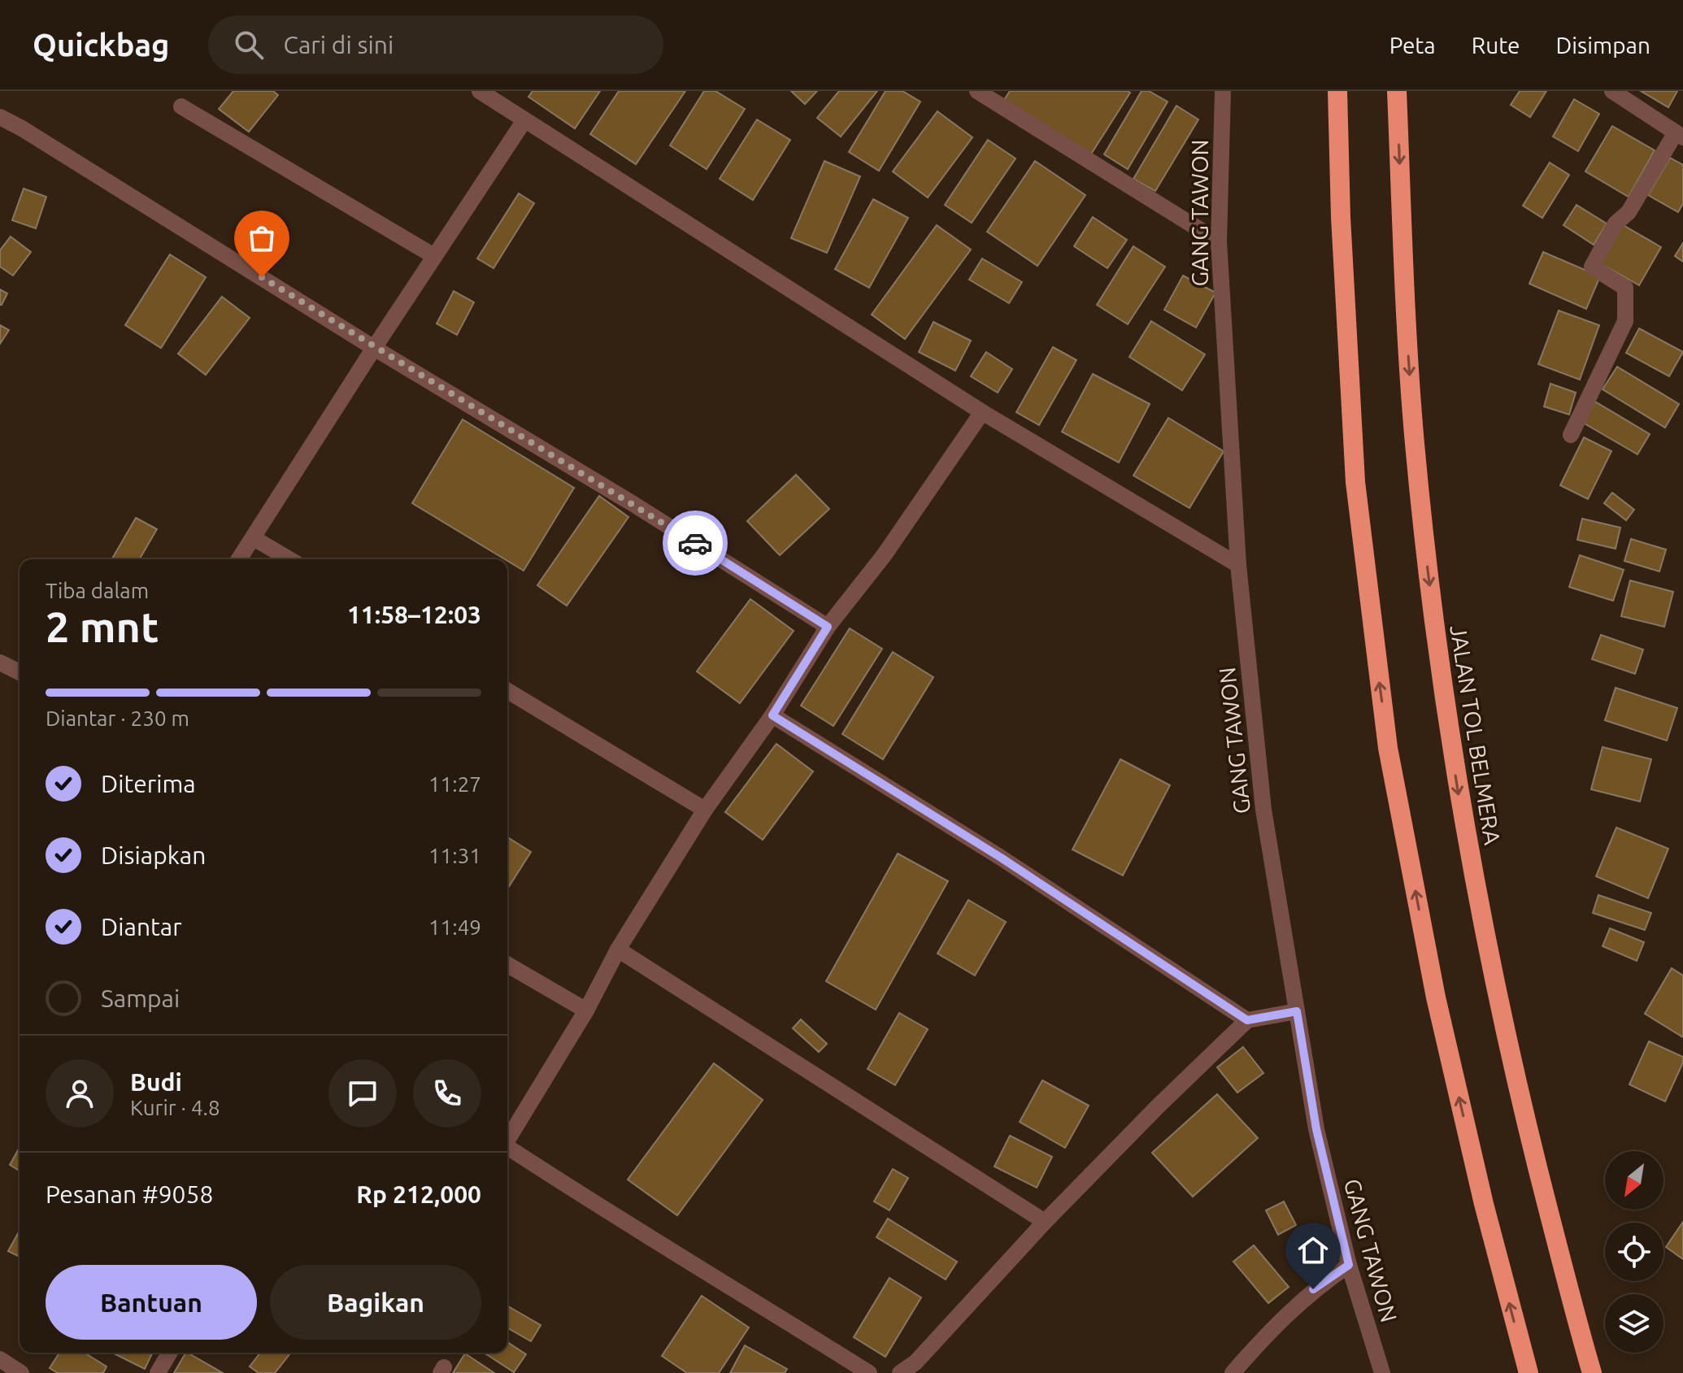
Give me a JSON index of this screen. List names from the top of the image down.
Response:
{
  "streets": {
    "highway": ["JALAN TOL BELMERA"],
    "street": ["GANG TAWON"]
  },
  "north": "bottom left",
  "page": {
    "header": "Quickbag",
    "search": "Cari di sini",
    "nav": ["Peta", "Rute", "Disimpan"],
    "heading": ["2 mnt", "Tiba dalam", "11:58–12:03"],
    "panel": [
      "Budi",
      "Kurir · 4.8",
      "Pesanan #9058",
      "Rp 212,000"
    ],
    "bar": "Diantar · 230 m",
    "list": [
      ["Diterima", "11:27"],
      ["Disiapkan", "11:31"],
      ["Diantar", "11:49"],
      "Sampai"
    ],
    "buttons": ["Bantuan", "Bagikan"]
  }
}
